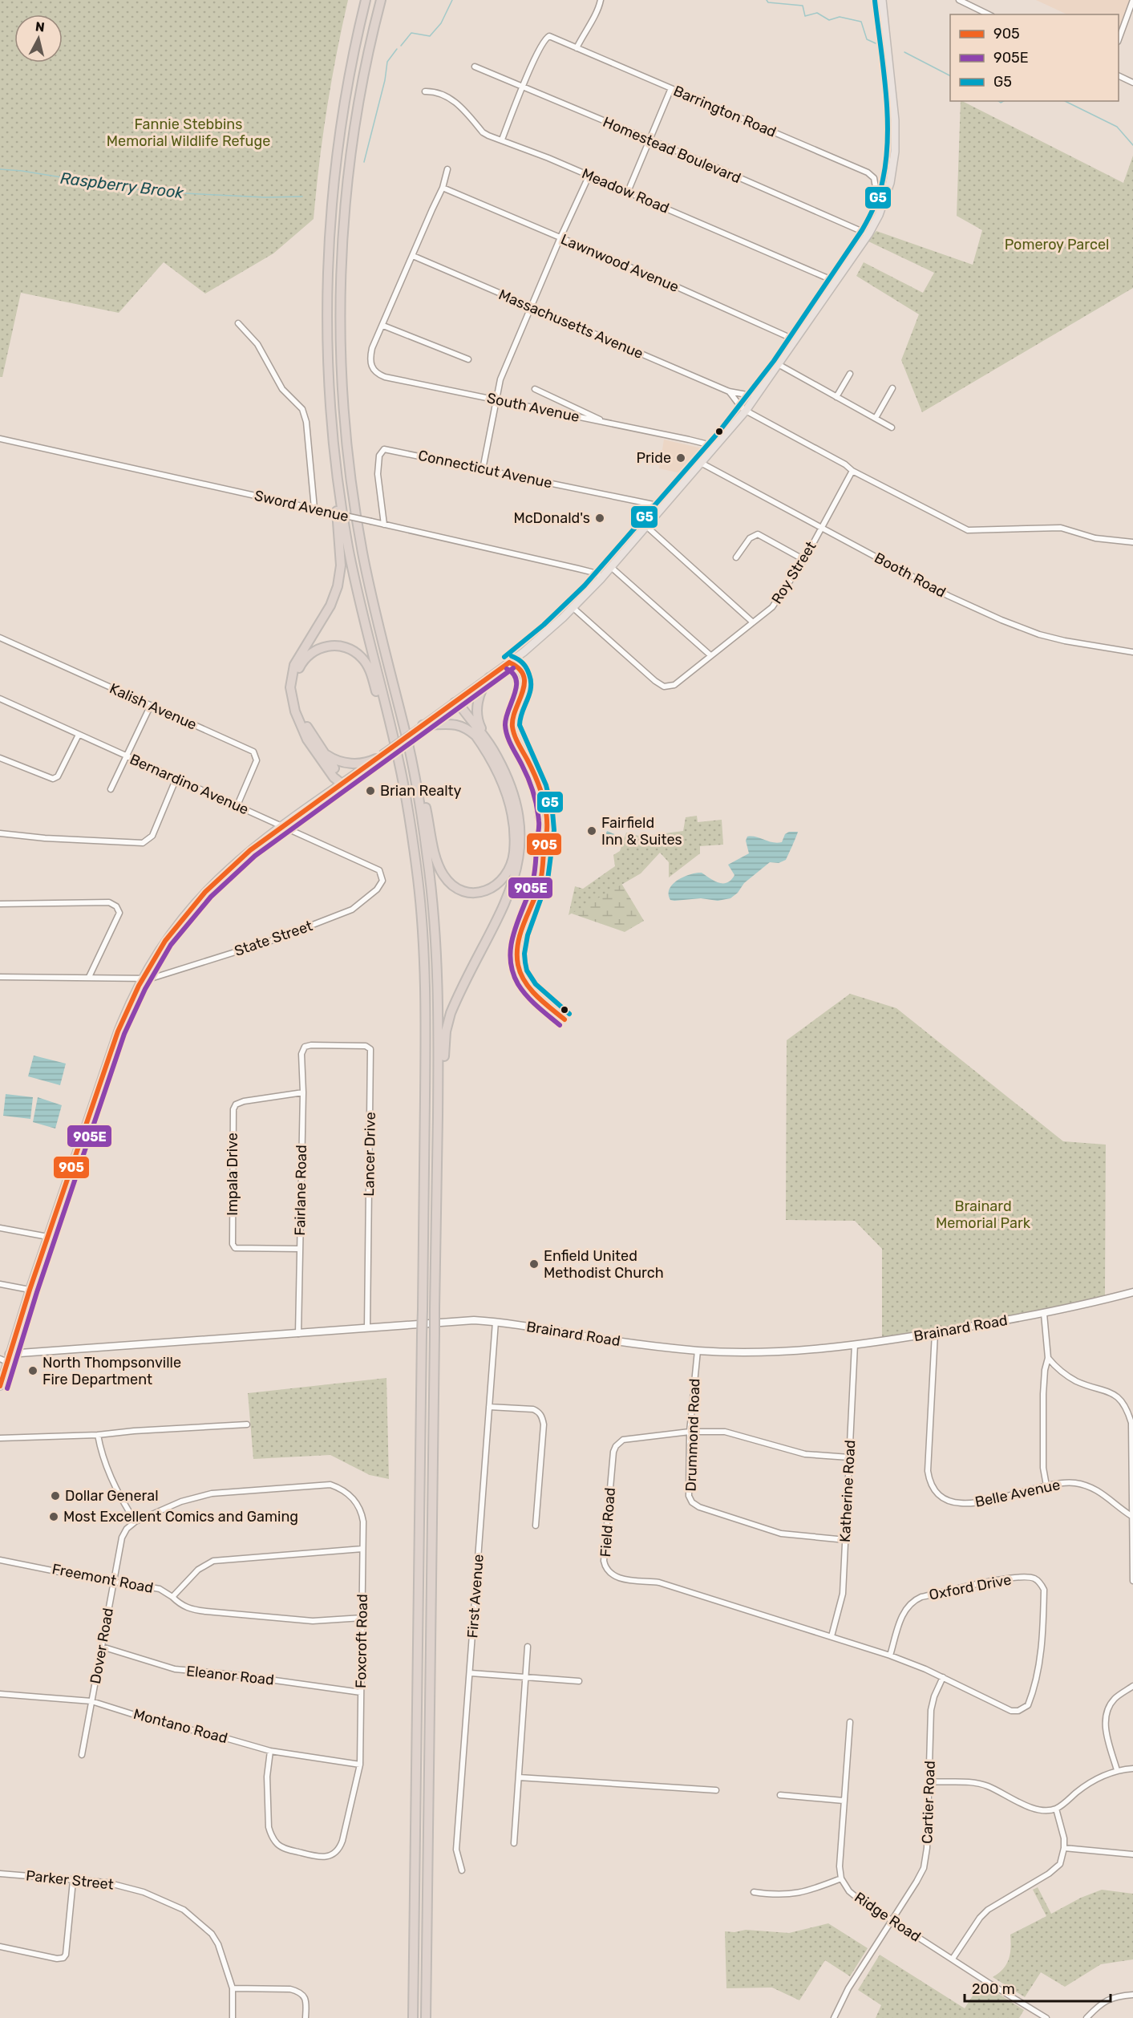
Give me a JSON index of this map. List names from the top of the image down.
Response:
{
  "streets": {
    "main road": ["Brainard Road"],
    "street": [
      "Barrington Road",
      "Homestead Boulevard",
      "Meadow Road",
      "Lawnwood Avenue",
      "Massachusetts Avenue",
      "South Avenue",
      "Connecticut Avenue",
      "Sword Avenue",
      "Roy Street",
      "Booth Road",
      "Kalish Avenue",
      "Bernardino Avenue",
      "State Street",
      "Lancer Drive",
      "Impala Drive",
      "Fairlane Road",
      "Drummond Road",
      "Katherine Road",
      "Belle Avenue",
      "Field Road",
      "Freemont Road",
      "Oxford Drive",
      "First Avenue",
      "Foxcroft Road",
      "Dover Road",
      "Eleanor Road",
      "Montano Road",
      "Cartier Road",
      "Parker Street",
      "Ridge Road"
    ]
  },
  "crossings": [
    ["Barrington Road", "Homestead Boulevard"],
    ["Massachusetts Avenue", "Roy Street"],
    ["Connecticut Avenue", "Sword Avenue"],
    ["Roy Street", "Booth Road"],
    ["Kalish Avenue", "Bernardino Avenue"],
    ["Bernardino Avenue", "State Street"],
    ["Lancer Drive", "Fairlane Road"],
    ["Lancer Drive", "Brainard Road"],
    ["Impala Drive", "Fairlane Road"],
    ["Fairlane Road", "Brainard Road"],
    ["Brainard Road", "Drummond Road"],
    ["Brainard Road", "Katherine Road"],
    ["Brainard Road", "Belle Avenue"],
    ["Brainard Road", "First Avenue"],
    ["Drummond Road", "Katherine Road"],
    ["Drummond Road", "Field Road"],
    ["Katherine Road", "Field Road"],
    ["Field Road", "Oxford Drive"],
    ["Freemont Road", "Foxcroft Road"],
    ["Freemont Road", "Dover Road"],
    ["Oxford Drive", "Cartier Road"],
    ["Foxcroft Road", "Dover Road"],
    ["Foxcroft Road", "Eleanor Road"],
    ["Foxcroft Road", "Montano Road"],
    ["Dover Road", "Eleanor Road"],
    ["Dover Road", "Montano Road"],
    ["Cartier Road", "Ridge Road"]
  ],
  "water": ["Raspberry Brook"],
  "parks": ["Fannie Stebbins Memorial Wildlife Refuge", "Pomeroy Parcel", "Brainard Memorial Park"],
  "places": [
    "Pride",
    "McDonald's",
    "Brian Realty",
    "Fairfield Inn & Suites",
    "Enfield United Methodist Church",
    "North Thompsonville Fire Department",
    "Dollar General",
    "Most Excellent Comics and Gaming"
  ],
  "lines": ["transit line G5", "transit line 905", "transit line 905E"],
  "legend": ["905", "905E", "G5"],
  "scale_bar": "200 m",
  "north": "top"
}
